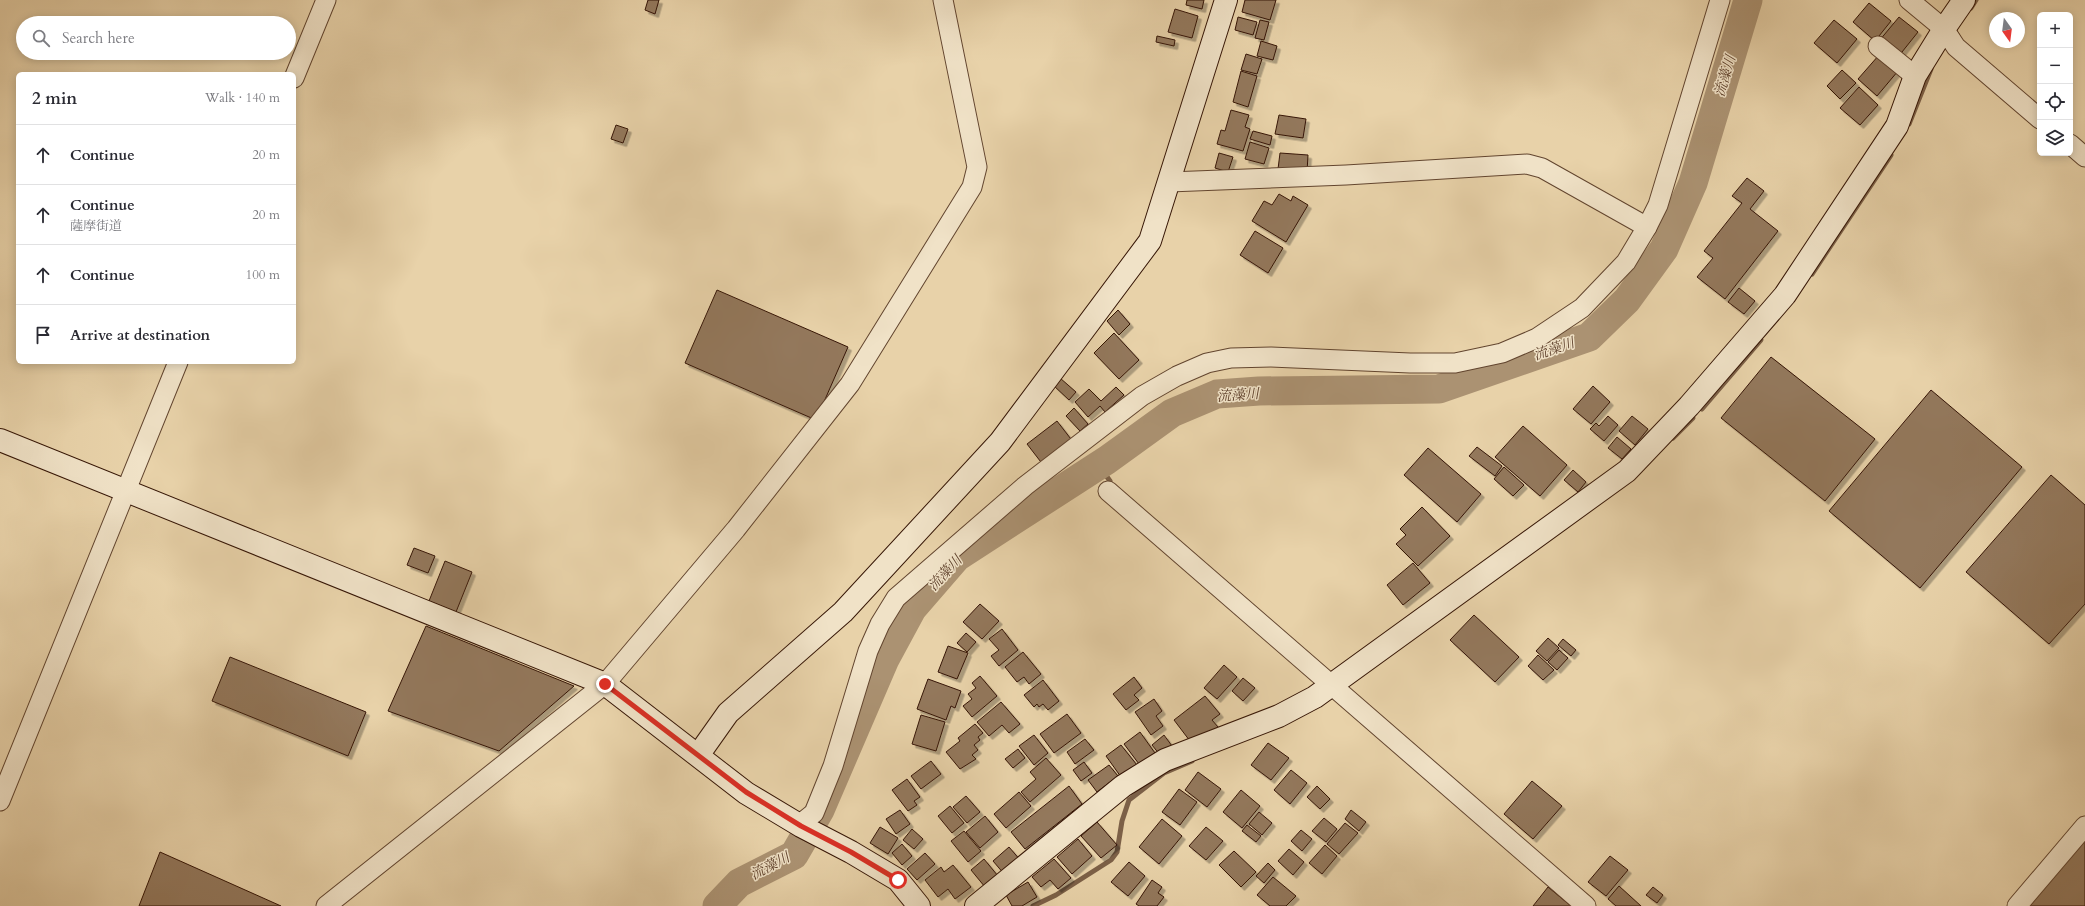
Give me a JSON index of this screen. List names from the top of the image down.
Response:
{
  "water": ["流藻川"],
  "north": "bottom",
  "page": {
    "map_buttons": ["+", "−"],
    "search": "Search here",
    "heading": ["2 min", "Walk · 140 m"],
    "list": [
      ["Continue", "20 m"],
      ["Continue", "薩摩街道", "20 m"],
      ["Continue", "100 m"],
      "Arrive at destination"
    ]
  }
}
